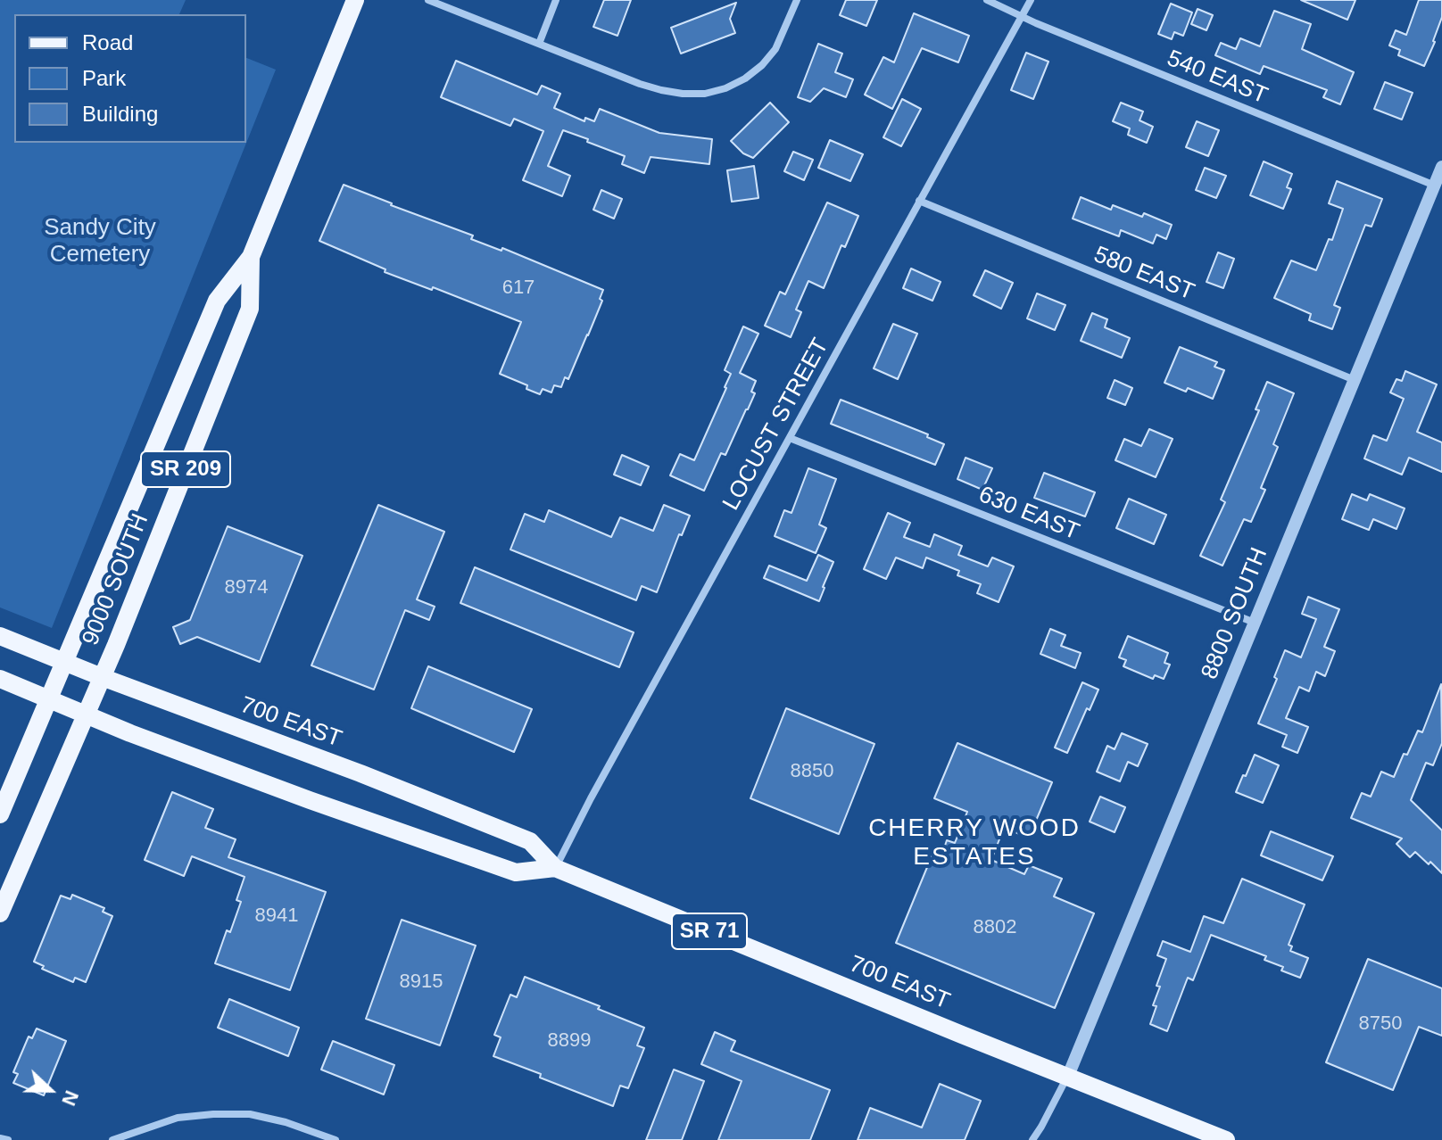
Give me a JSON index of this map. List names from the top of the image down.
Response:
{
  "streets": {
    "main road": [
      "SR 209",
      "9000 SOUTH",
      "700 EAST",
      "SR 71"
    ],
    "street": [
      "540 EAST",
      "580 EAST",
      "LOCUST STREET",
      "630 EAST",
      "8800 SOUTH"
    ]
  },
  "crossings": [
    ["540 EAST", "LOCUST STREET"],
    ["540 EAST", "8800 SOUTH"],
    ["580 EAST", "LOCUST STREET"],
    ["580 EAST", "8800 SOUTH"],
    ["LOCUST STREET", "630 EAST"],
    ["LOCUST STREET", "700 EAST"],
    ["630 EAST", "8800 SOUTH"],
    ["9000 SOUTH", "700 EAST"],
    ["8800 SOUTH", "700 EAST"]
  ],
  "districts": ["CHERRY WOOD ESTATES"],
  "parks": ["Sandy City Cemetery"],
  "house_numbers": [
    "617",
    "8974",
    "8850",
    "8941",
    "8802",
    "8915",
    "8750",
    "8899"
  ],
  "legend": ["Road", "Park", "Building"],
  "north": "right"
}
